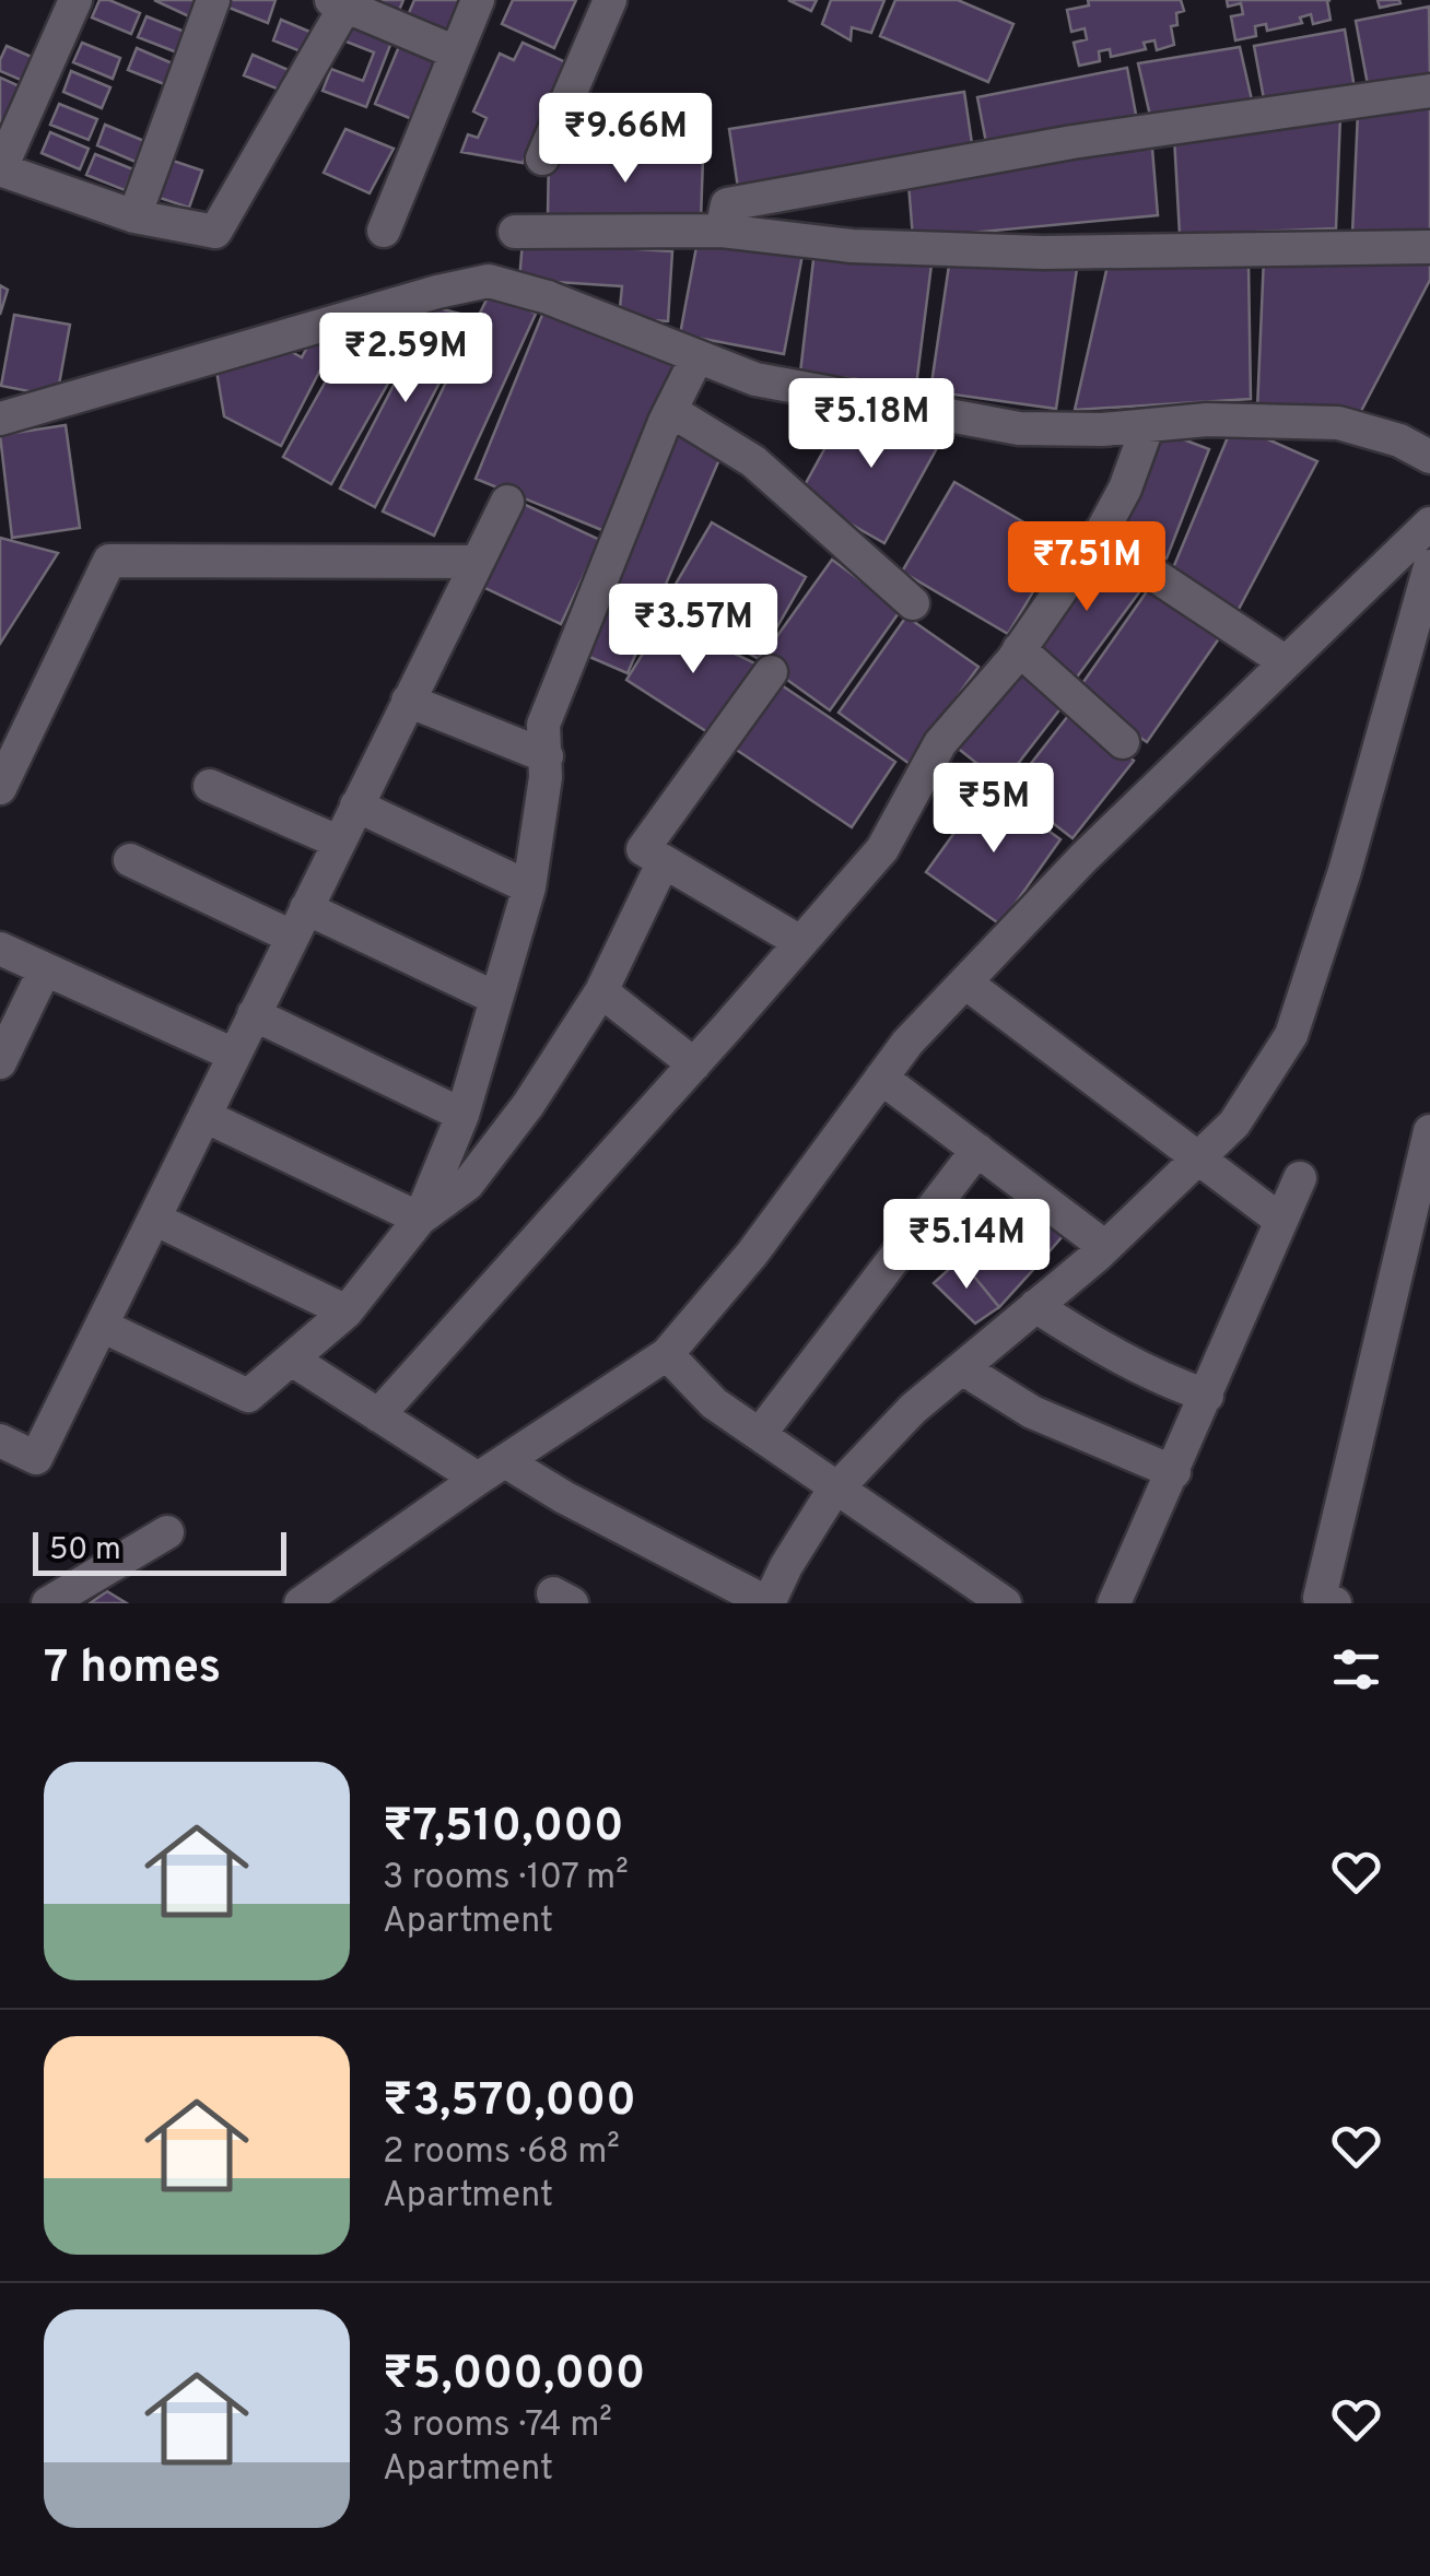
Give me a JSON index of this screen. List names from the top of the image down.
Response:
{
  "scale_bar": "50 m",
  "page": {
    "price": [
      "₹9.66M",
      "₹2.59M",
      "₹5.18M",
      "₹7.51M",
      "₹3.57M",
      "₹5M",
      "₹5.14M"
    ],
    "scale": "50 m",
    "heading": "7 homes",
    "list": [
      {
        "name": "₹7,510,000",
        "note": "3 rooms · 107 m² · Apartment"
      },
      {
        "name": "₹3,570,000",
        "note": "2 rooms · 68 m² · Apartment"
      },
      {
        "name": "₹5,000,000",
        "note": "3 rooms · 74 m² · Apartment"
      }
    ]
  }
}
